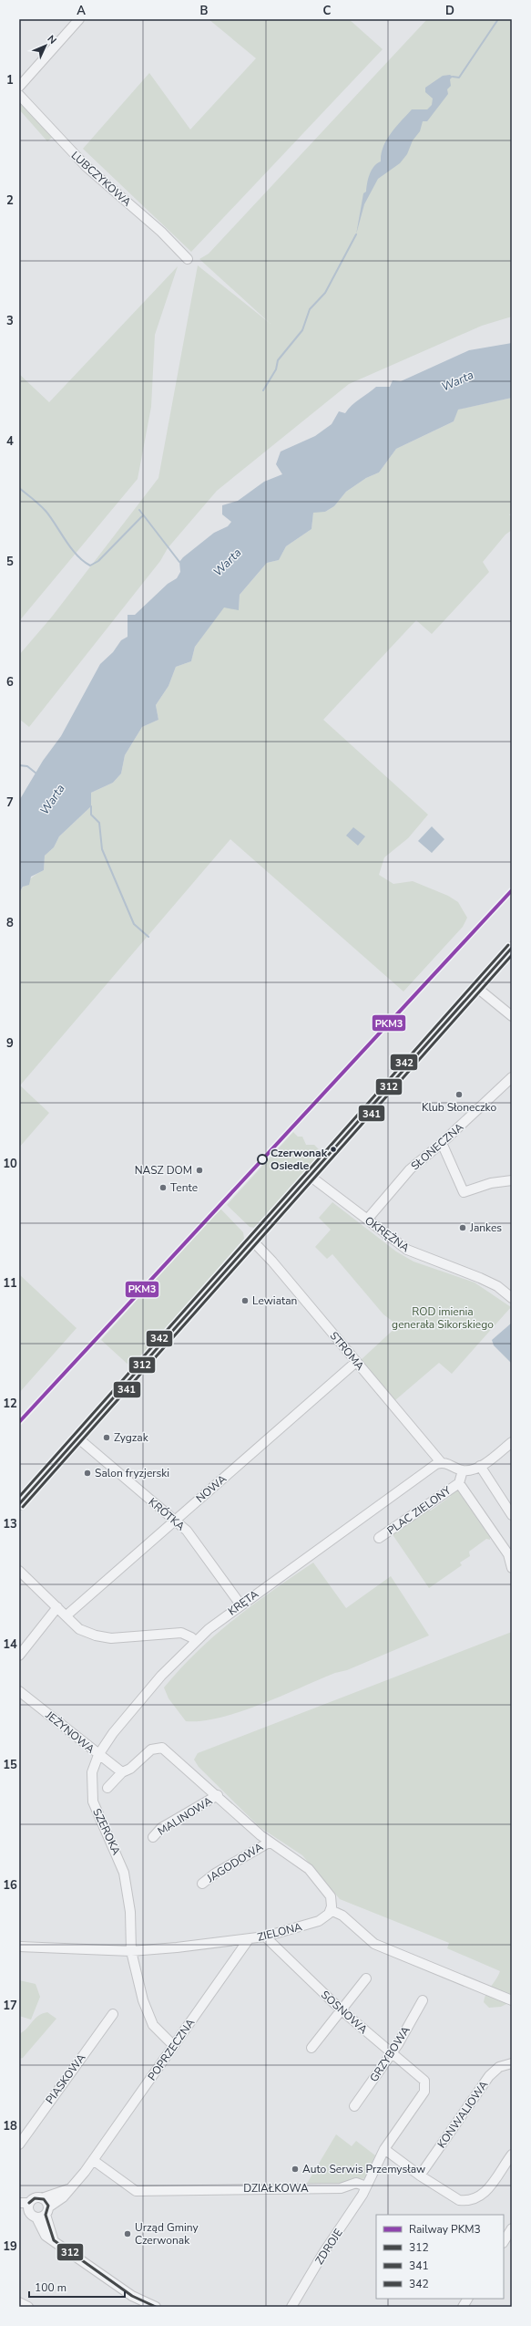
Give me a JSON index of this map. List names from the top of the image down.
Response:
{
  "streets": {
    "street": [
      "LUBCZYKOWA",
      "SŁONECZNA",
      "OKRĘŻNA",
      "STROMA",
      "NOWA",
      "PLAC ZIELONY",
      "KRÓTKA",
      "KRĘTA",
      "JEŻYNOWA",
      "MALINOWA",
      "SZEROKA",
      "JAGODOWA",
      "ZIELONA",
      "SOSNOWA",
      "POPRZECZNA",
      "GRZYBOWA",
      "PIASKOWA",
      "KONWALIOWA",
      "DZIAŁKOWA",
      "ZDROJE"
    ]
  },
  "crossings": [
    ["SŁONECZNA", "OKRĘŻNA"],
    ["STROMA", "NOWA"],
    ["STROMA", "KRĘTA"],
    ["NOWA", "KRÓTKA"],
    ["KRÓTKA", "KRĘTA"],
    ["KRĘTA", "SZEROKA"],
    ["JEŻYNOWA", "SZEROKA"],
    ["SZEROKA", "ZIELONA"],
    ["SZEROKA", "POPRZECZNA"],
    ["ZIELONA", "SOSNOWA"],
    ["ZIELONA", "POPRZECZNA"],
    ["SOSNOWA", "GRZYBOWA"],
    ["POPRZECZNA", "DZIAŁKOWA"],
    ["DZIAŁKOWA", "ZDROJE"]
  ],
  "water": ["Warta"],
  "parks": ["ROD imienia generała Sikorskiego"],
  "places": [
    "Klub Słoneczko",
    "Czerwonak Osiedle",
    "NASZ DOM",
    "Tente",
    "Jankes",
    "Lewiatan",
    "Zygzak",
    "Salon fryzjerski",
    "Auto Serwis Przemysław",
    "Urząd Gminy Czerwonak"
  ],
  "lines": [
    "rail line PKM3",
    "transit line 342",
    "transit line 312",
    "transit line 341"
  ],
  "legend": [
    "Railway PKM3",
    "312",
    "341",
    "342"
  ],
  "scale_bar": "100 m",
  "north": "top right",
  "grid": {
    "columns": [
      "A",
      "B",
      "C",
      "D"
    ],
    "rows": [
      "1",
      "2",
      "3",
      "4",
      "5",
      "6",
      "7",
      "8",
      "9",
      "10",
      "11",
      "12",
      "13",
      "14",
      "15",
      "16",
      "17",
      "18",
      "19"
    ]
  }
}
